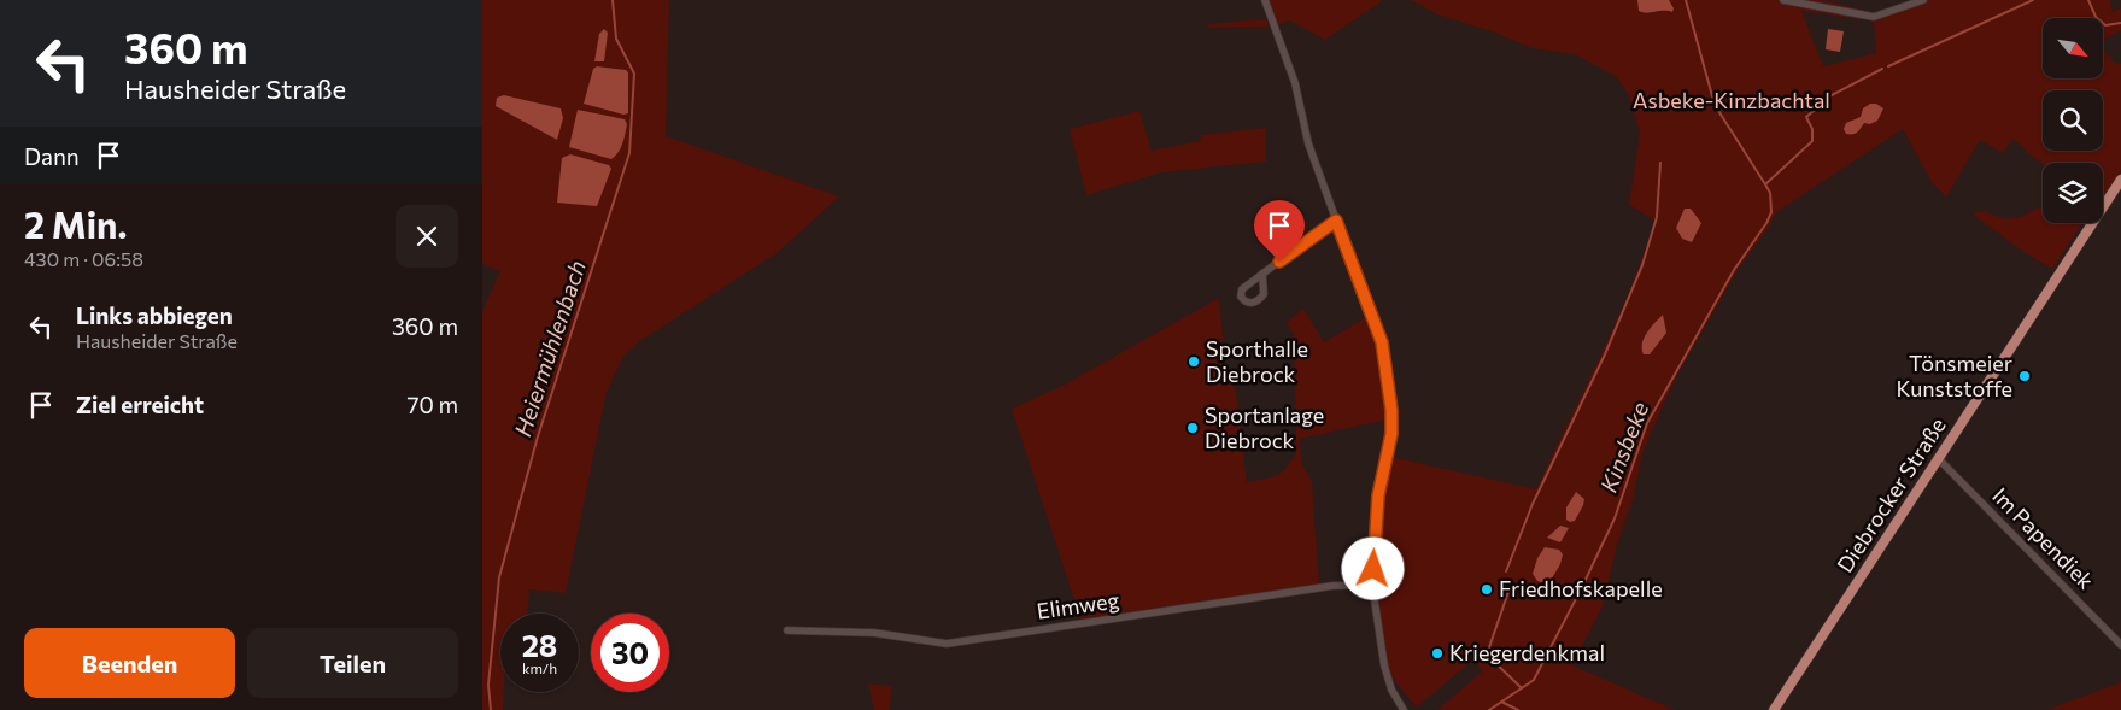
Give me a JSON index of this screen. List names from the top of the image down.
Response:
{
  "streets": {
    "main road": ["Diebrocker Straße"],
    "street": ["Im Papendiek", "Elimweg"]
  },
  "crossings": [
    ["Diebrocker Straße", "Im Papendiek"]
  ],
  "water": ["Heiermühlenbach", "Kinsbeke"],
  "parks": ["Asbeke-Kinzbachtal"],
  "places": [
    "Sporthalle Diebrock",
    "Tönsmeier Kunststoffe",
    "Sportanlage Diebrock",
    "Friedhofskapelle",
    "Kriegerdenkmal"
  ],
  "north": "bottom right",
  "page": {
    "turn": ["360 m", "Hausheider Straße"],
    "then": "Dann",
    "heading": ["2 Min.", "430 m · 06:58"],
    "list": [
      {
        "name": "Links abbiegen",
        "note": "Hausheider Straße",
        "value": "360 m"
      },
      {
        "name": "Ziel erreicht",
        "value": "70 m"
      }
    ],
    "speed": "28 km/h",
    "limit": "30",
    "buttons": ["Beenden", "Teilen"]
  }
}
